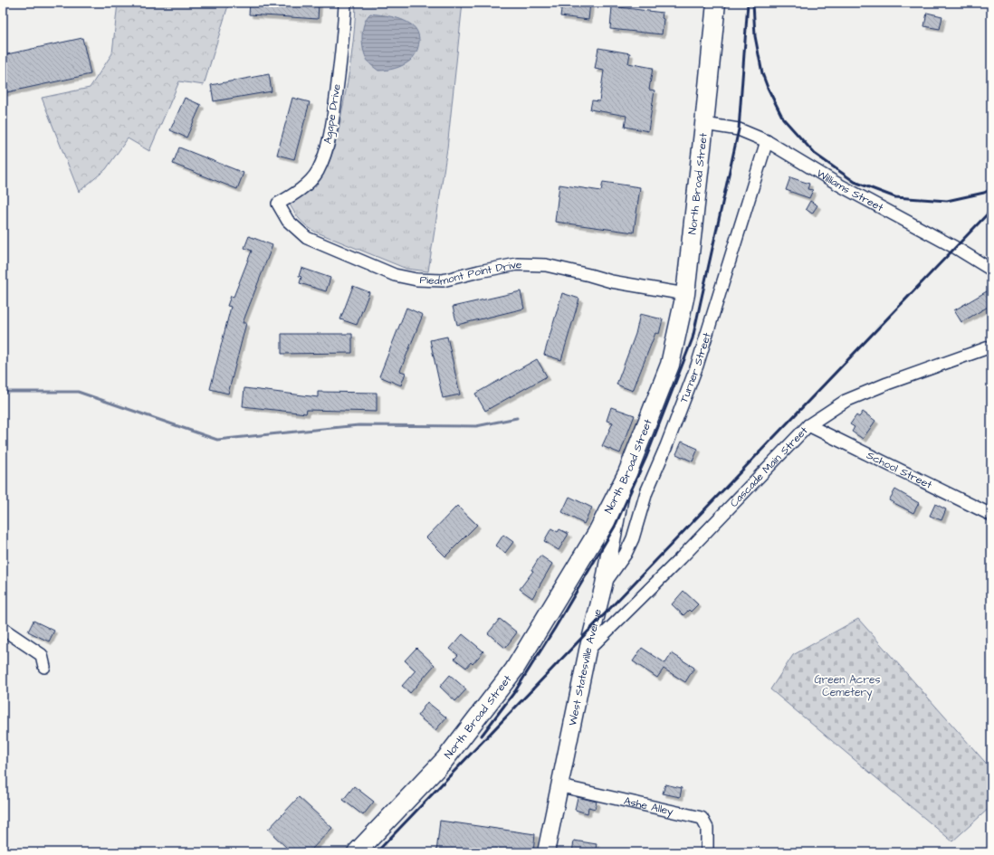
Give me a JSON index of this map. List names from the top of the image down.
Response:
{
  "streets": {
    "main road": ["North Broad Street"],
    "street": [
      "Agape Drive",
      "Williams Street",
      "Piedmont Point Drive",
      "Turner Street",
      "Cascade Main Street",
      "School Street",
      "West Statesville Avenue",
      "Ashe Alley"
    ]
  },
  "crossings": [
    ["Agape Drive", "Piedmont Point Drive"],
    ["North Broad Street", "Williams Street"],
    ["North Broad Street", "Piedmont Point Drive"],
    ["North Broad Street", "West Statesville Avenue"],
    ["Williams Street", "Turner Street"],
    ["Turner Street", "West Statesville Avenue"],
    ["Cascade Main Street", "School Street"],
    ["Cascade Main Street", "West Statesville Avenue"],
    ["West Statesville Avenue", "Ashe Alley"]
  ],
  "parks": ["Green Acres Cemetery"]
}
